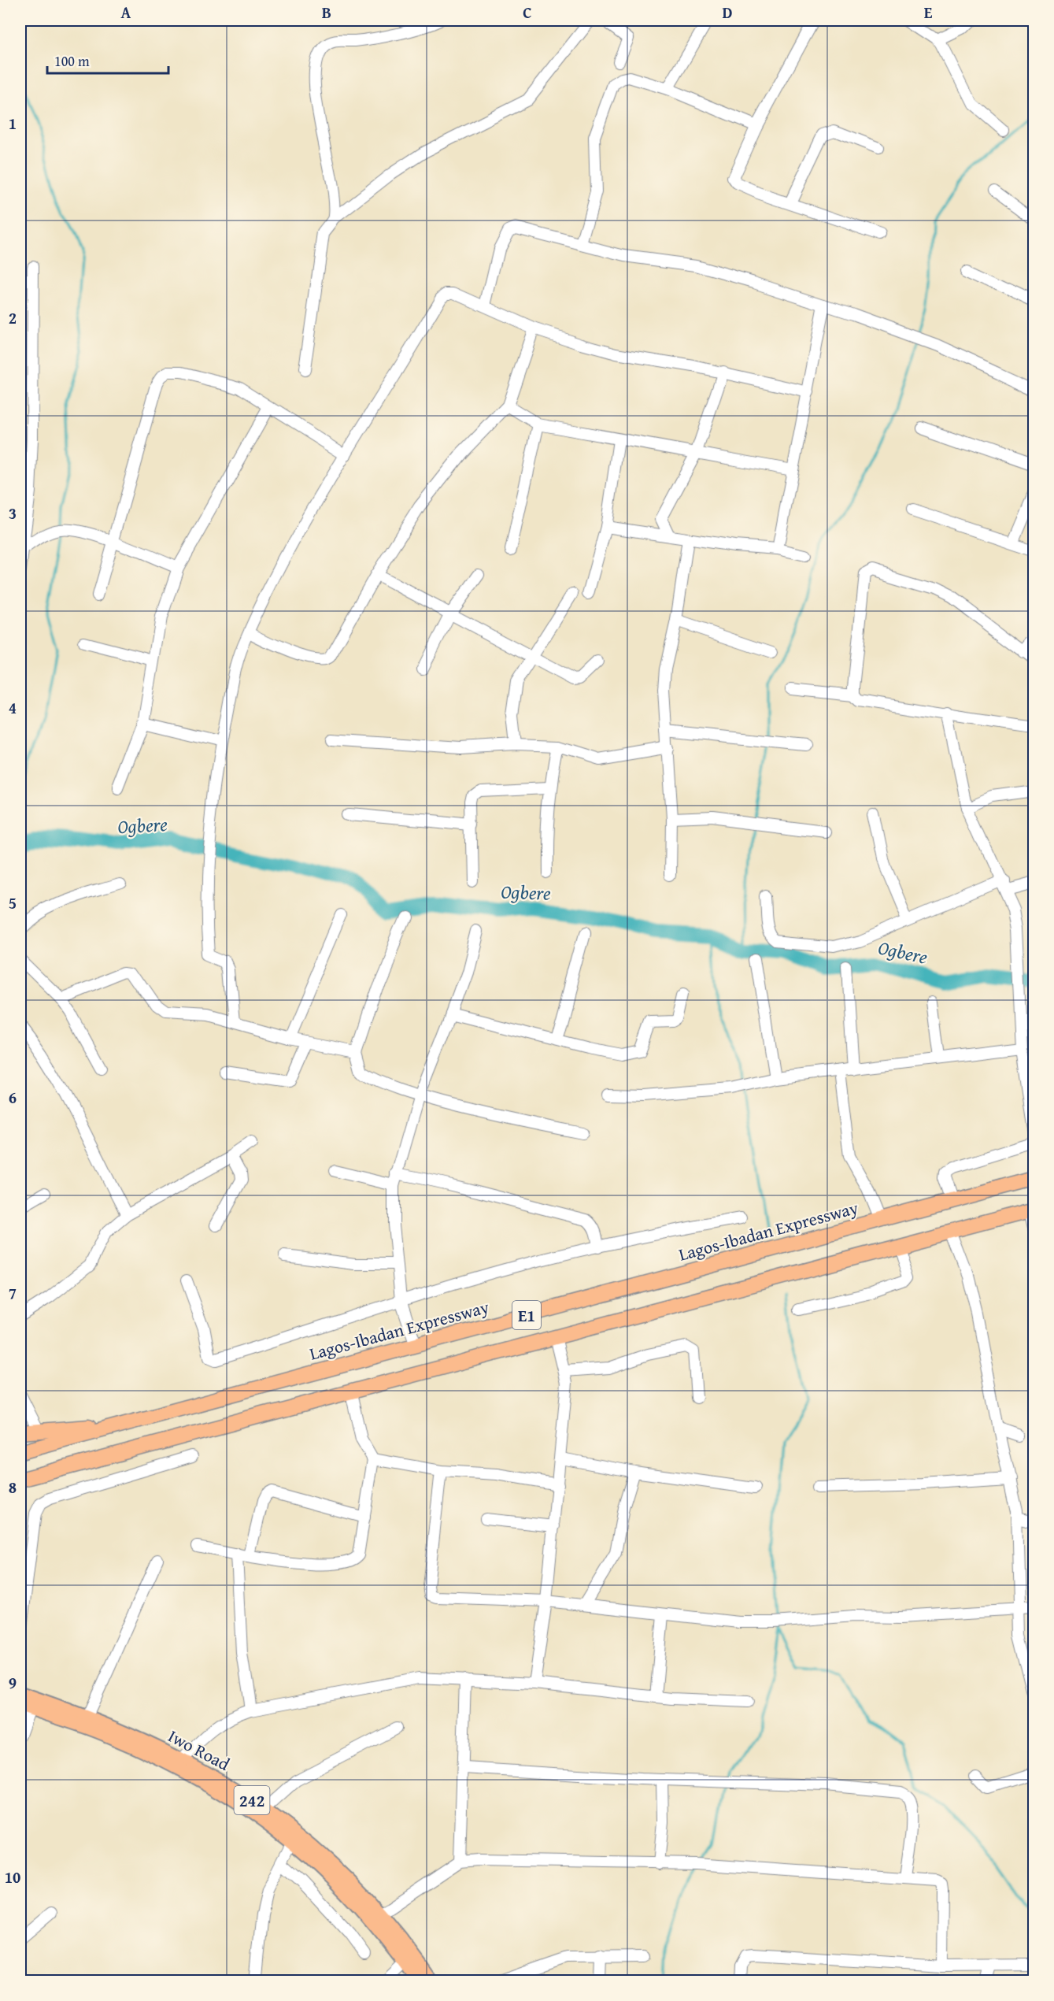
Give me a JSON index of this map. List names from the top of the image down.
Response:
{
  "streets": {
    "highway": ["Lagos-Ibadan Expressway", "E1"],
    "main road": ["Iwo Road", "242"]
  },
  "water": ["Ogbere"],
  "scale_bar": "100 m",
  "grid": {
    "columns": [
      "A",
      "B",
      "C",
      "D",
      "E"
    ],
    "rows": [
      "1",
      "2",
      "3",
      "4",
      "5",
      "6",
      "7",
      "8",
      "9",
      "10"
    ]
  }
}
